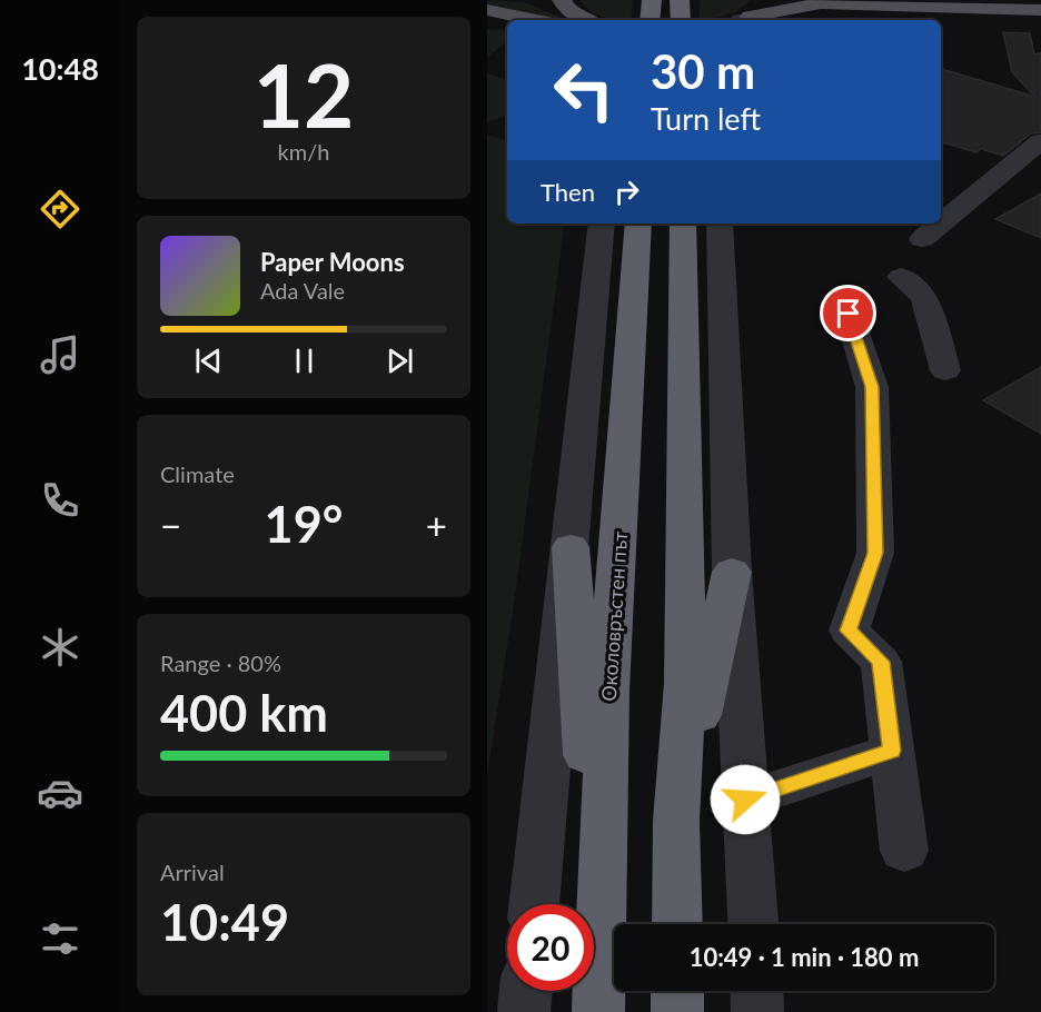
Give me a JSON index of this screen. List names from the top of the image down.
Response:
{
  "streets": {
    "highway": ["Околовръстен път"]
  },
  "page": {
    "tabs": "10:48",
    "tile": [
      ["12", "km/h"],
      "Climate",
      ["Range · 80%", "400 km"],
      ["Arrival", "10:49"]
    ],
    "turn": ["30 m", "Turn left"],
    "then": "Then",
    "song": ["Paper Moons", "Ada Vale"],
    "heat": ["−", "19°", "+"],
    "limit": "20",
    "trip": "10:49 · 1 min · 180 m"
  }
}
